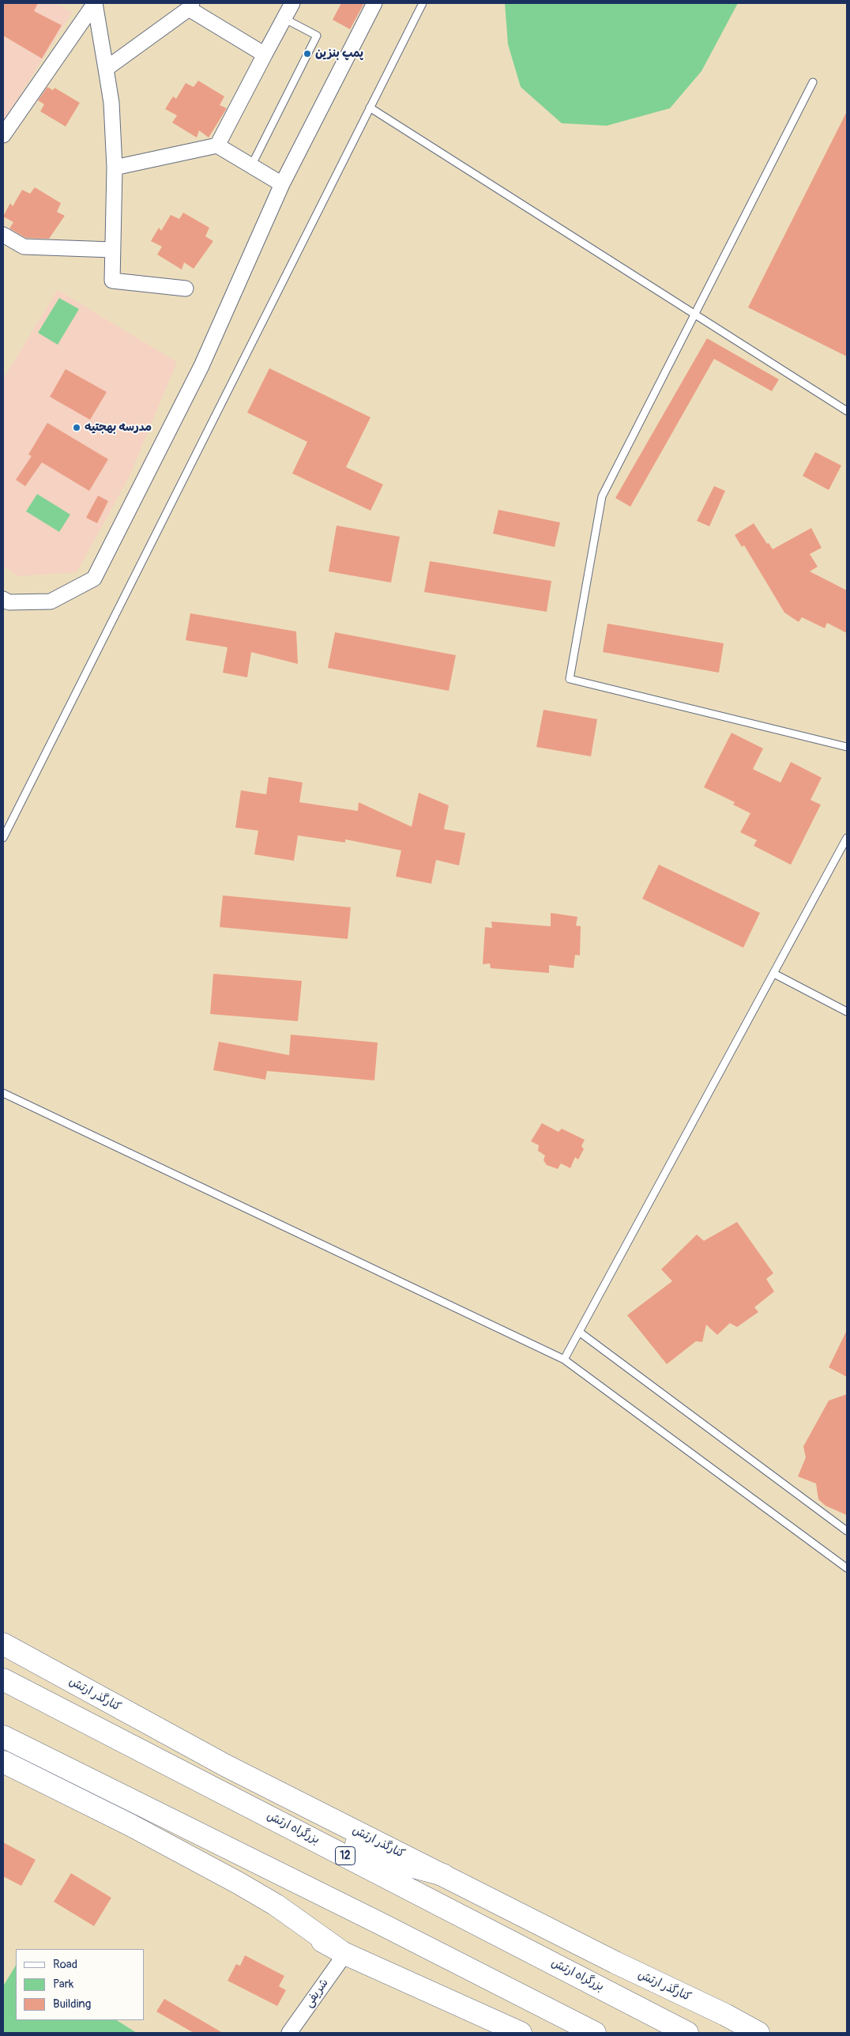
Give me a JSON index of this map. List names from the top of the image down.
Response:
{
  "streets": {
    "main road": ["کنارگذر ارتش", "بزرگراه ارتش", "12"],
    "street": ["شریفی"]
  },
  "places": ["پمپ بنزین", "مدرسه بهجتیه"],
  "legend": ["Road", "Park", "Building"]
}
